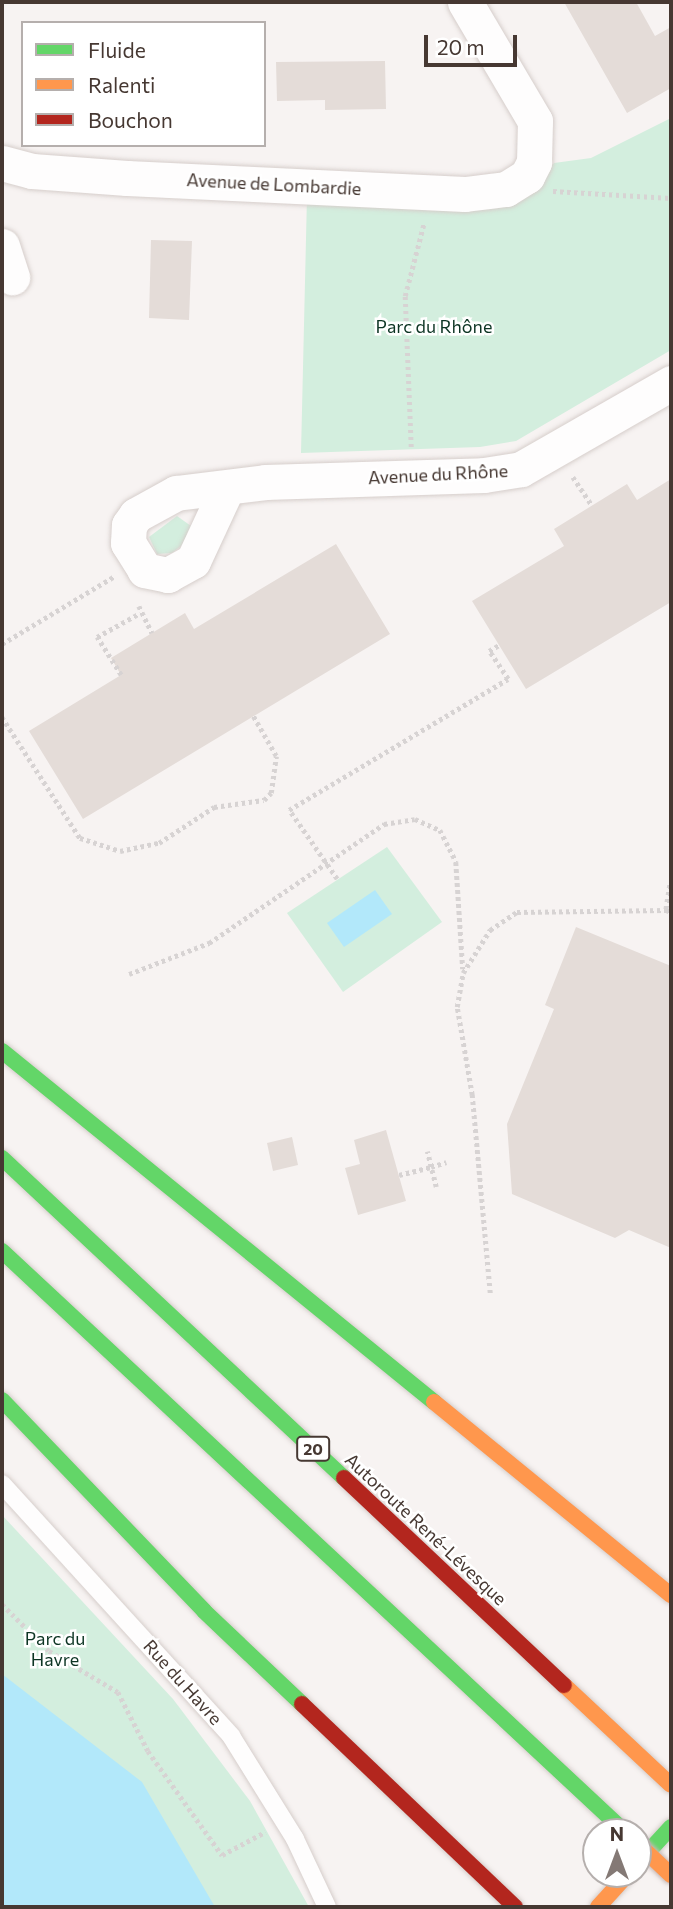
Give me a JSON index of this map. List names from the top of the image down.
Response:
{
  "streets": {
    "main road": ["20", "Autoroute René-Lévesque"],
    "street": ["Avenue de Lombardie", "Avenue du Rhône"],
    "lane": ["Rue du Havre"]
  },
  "parks": ["Parc du Rhône", "Parc du Havre"],
  "legend": ["Fluide", "Ralenti", "Bouchon"],
  "scale_bar": "20 m",
  "north": "top"
}
